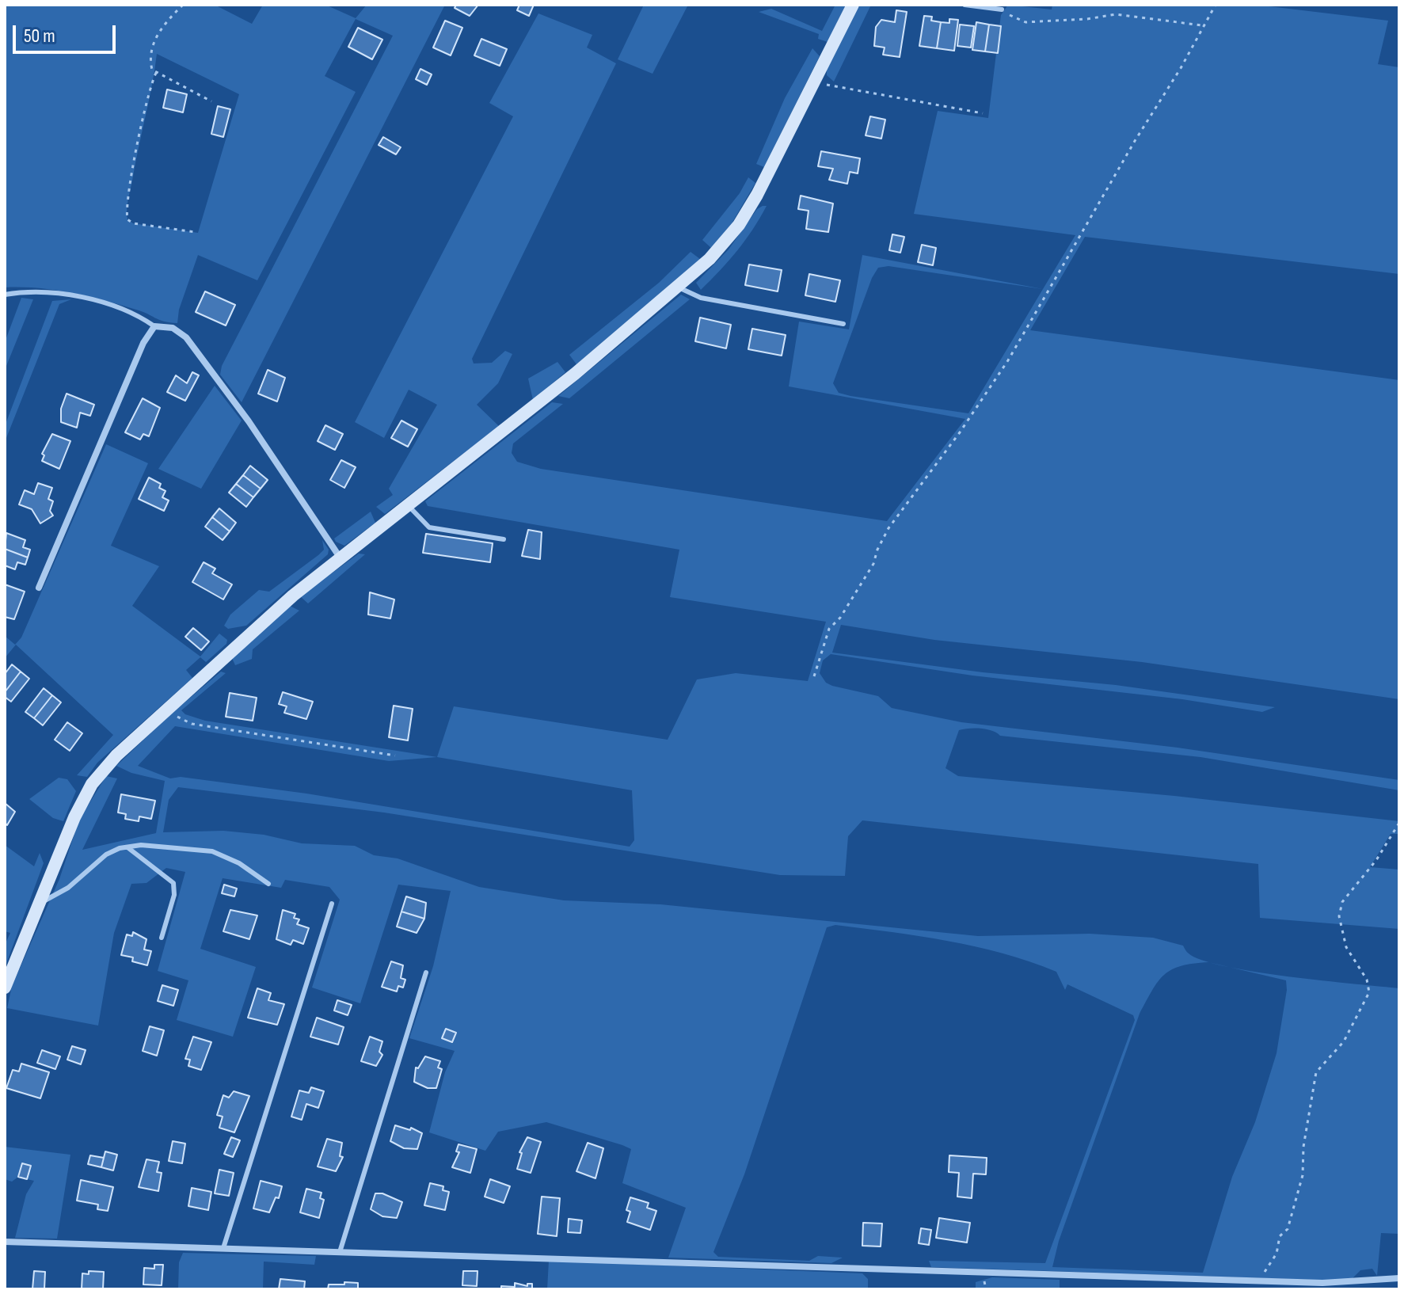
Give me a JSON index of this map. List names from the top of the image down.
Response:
{
  "scale_bar": "50 m"
}
